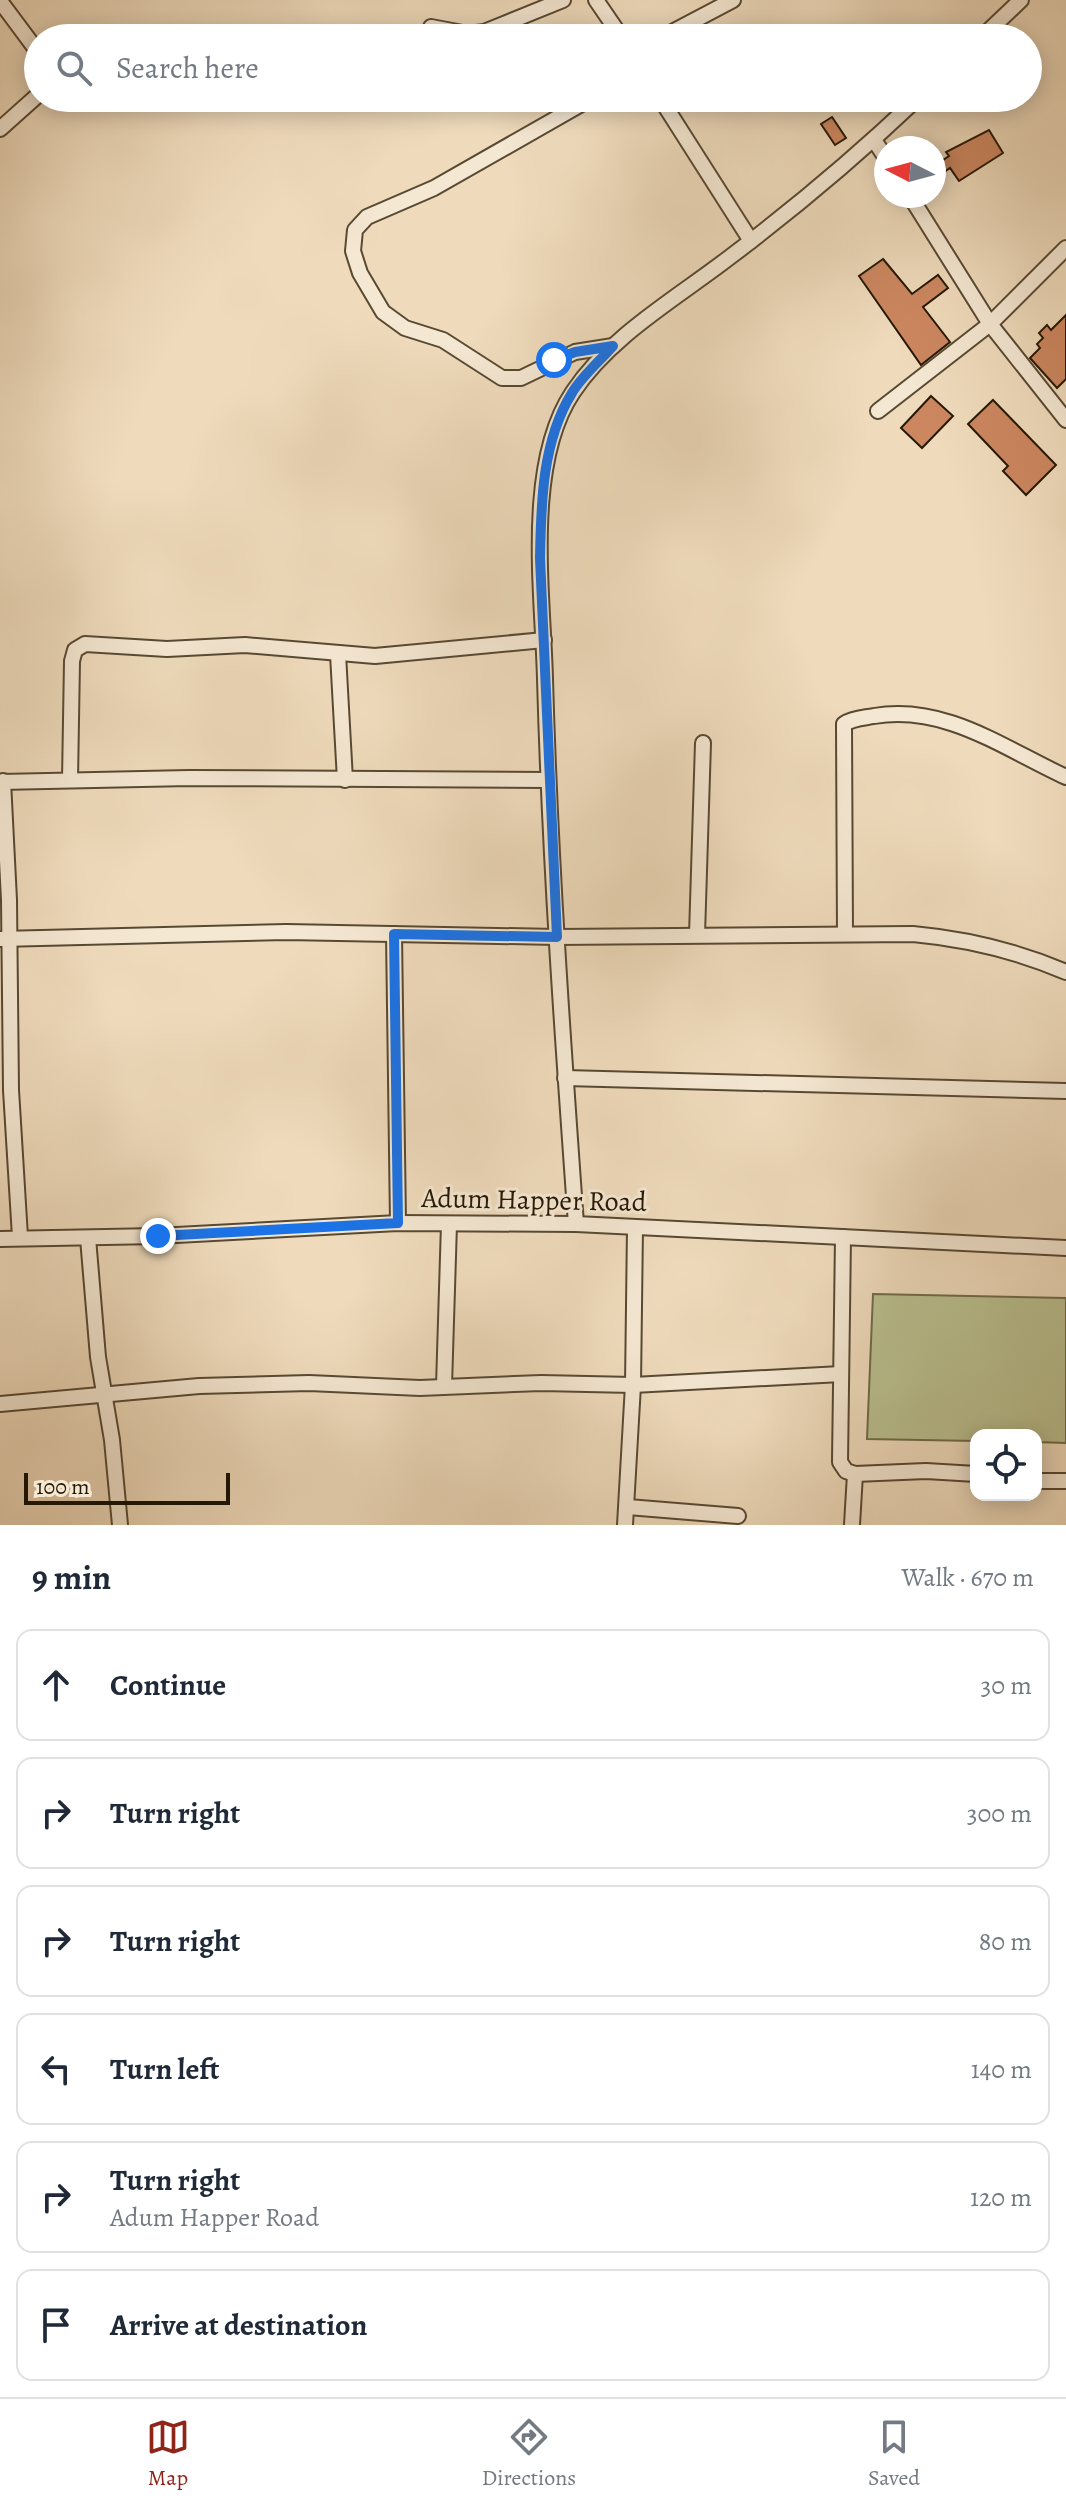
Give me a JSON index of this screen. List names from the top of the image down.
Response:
{
  "streets": {
    "street": ["Adum Happer Road"]
  },
  "scale_bar": "100 m",
  "north": "left",
  "page": {
    "search": "Search here",
    "scale": "100 m",
    "heading": ["9 min", "Walk · 670 m"],
    "list": [
      ["Continue", "30 m"],
      ["Turn right", "300 m"],
      ["Turn right", "80 m"],
      ["Turn left", "140 m"],
      ["Turn right", "Adum Happer Road", "120 m"],
      "Arrive at destination"
    ],
    "nav": ["Map", "Directions", "Saved"]
  }
}
